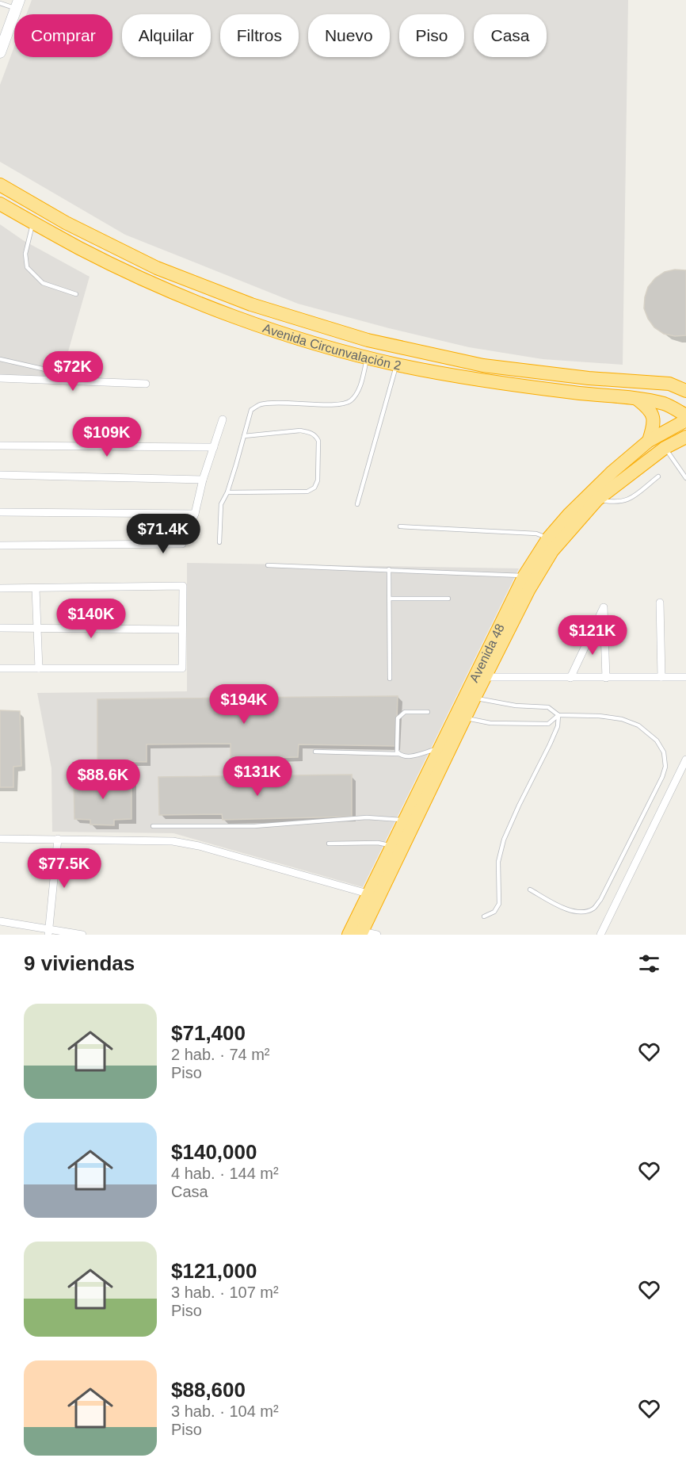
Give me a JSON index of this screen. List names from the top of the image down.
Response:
{
  "streets": {
    "highway": ["Avenida Circunvalación 2", "Avenida 48"]
  },
  "page": {
    "chip": [
      "Comprar",
      "Alquilar",
      "Filtros",
      "Nuevo",
      "Piso",
      "Casa"
    ],
    "price": [
      "$72K",
      "$109K",
      "$71.4K",
      "$140K",
      "$121K",
      "$194K",
      "$131K",
      "$88.6K",
      "$77.5K"
    ],
    "heading": "9 viviendas",
    "list": [
      {
        "name": "$71,400",
        "note": "2 hab. · 74 m² · Piso"
      },
      {
        "name": "$140,000",
        "note": "4 hab. · 144 m² · Casa"
      },
      {
        "name": "$121,000",
        "note": "3 hab. · 107 m² · Piso"
      },
      {
        "name": "$88,600",
        "note": "3 hab. · 104 m² · Piso"
      }
    ]
  }
}
